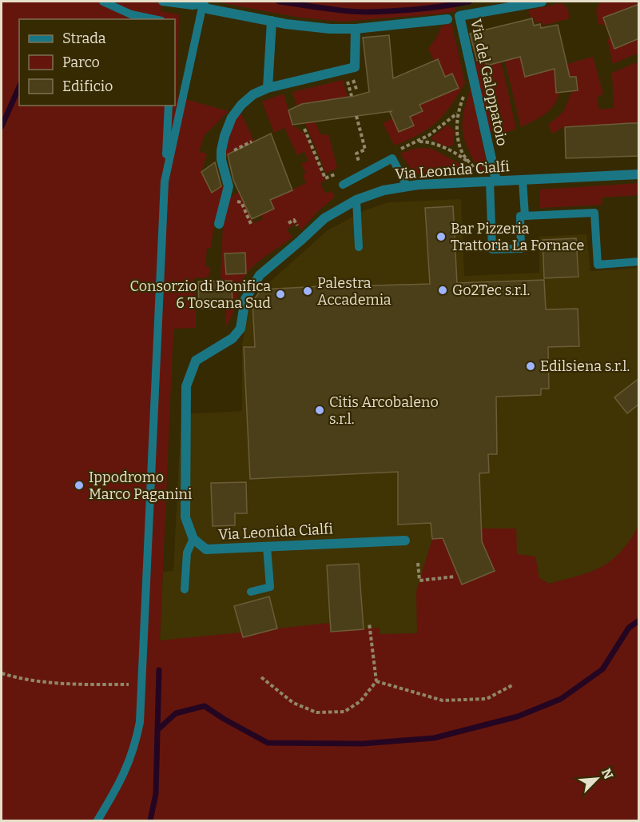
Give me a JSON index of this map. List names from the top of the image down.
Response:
{
  "streets": {
    "street": ["Via del Galoppatoio", "Via Leonida Cialfi"]
  },
  "crossings": [
    ["Via del Galoppatoio", "Via Leonida Cialfi"]
  ],
  "places": [
    "Bar Pizzeria Trattoria La Fornace",
    "Go2Tec s.r.l.",
    "Palestra Accademia",
    "Consorzio di Bonifica 6 Toscana Sud",
    "Edilsiena s.r.l.",
    "Citis Arcobaleno s.r.l.",
    "Ippodromo Marco Paganini"
  ],
  "legend": ["Strada", "Parco", "Edificio"],
  "north": "top right"
}
